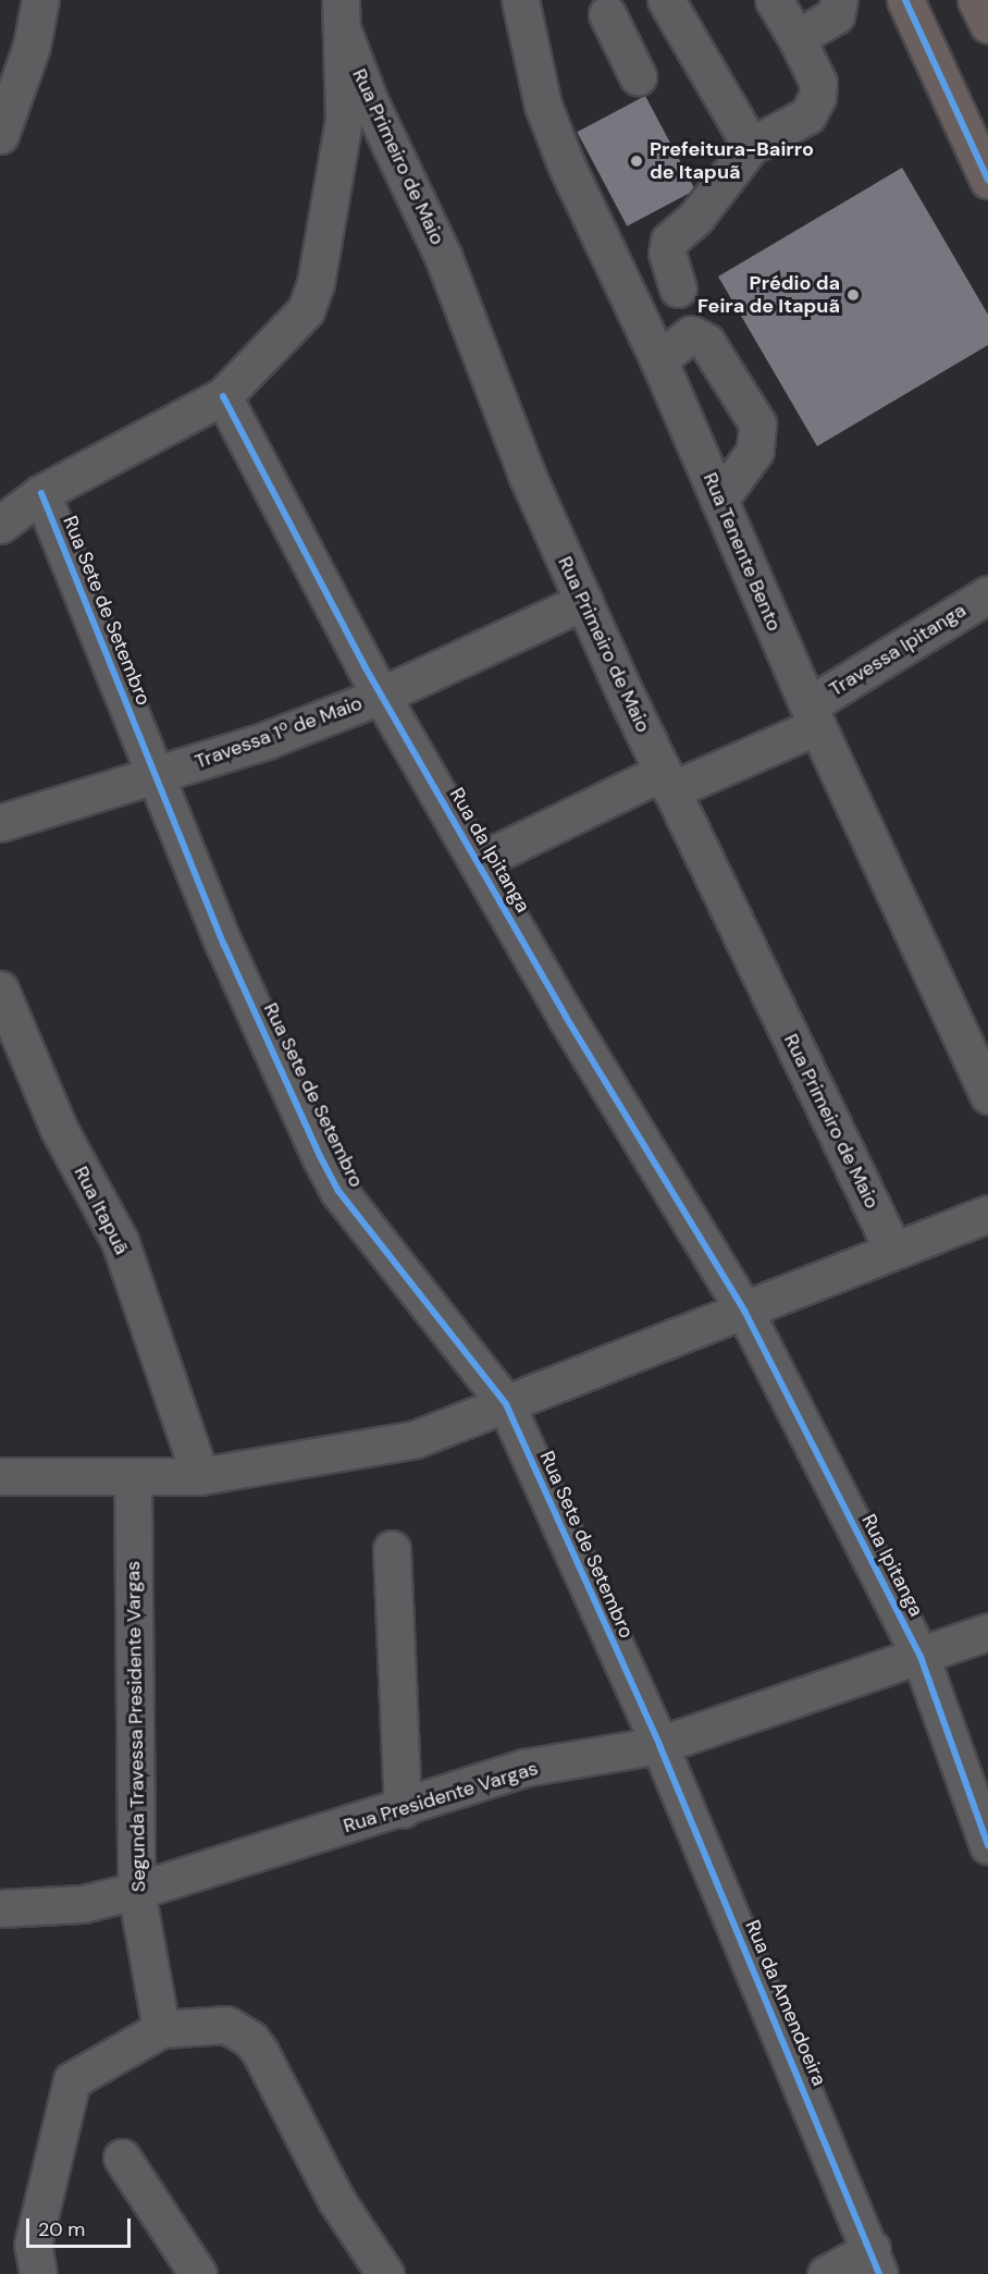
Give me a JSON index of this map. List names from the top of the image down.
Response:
{
  "streets": {
    "street": [
      "Rua Primeiro de Maio",
      "Rua Tenente Bento",
      "Rua Sete de Setembro",
      "Travessa Ipitanga",
      "Travessa 1º de Maio",
      "Rua da Ipitanga",
      "Rua Itapuã",
      "Rua Ipitanga",
      "Segunda Travessa Presidente Vargas",
      "Rua Presidente Vargas",
      "Rua da Amendoeira"
    ]
  },
  "crossings": [
    ["Rua Primeiro de Maio", "Travessa Ipitanga"],
    ["Rua Primeiro de Maio", "Travessa 1º de Maio"],
    ["Rua Tenente Bento", "Travessa Ipitanga"],
    ["Rua Sete de Setembro", "Travessa 1º de Maio"],
    ["Rua Sete de Setembro", "Rua Presidente Vargas"],
    ["Rua Sete de Setembro", "Rua da Amendoeira"],
    ["Travessa Ipitanga", "Rua da Ipitanga"],
    ["Travessa 1º de Maio", "Rua da Ipitanga"],
    ["Rua da Ipitanga", "Rua Ipitanga"],
    ["Rua Ipitanga", "Rua Presidente Vargas"],
    ["Segunda Travessa Presidente Vargas", "Rua Presidente Vargas"],
    ["Rua Presidente Vargas", "Rua da Amendoeira"]
  ],
  "places": ["Prefeitura-Bairro de Itapuã", "Prédio da Feira de Itapuã"],
  "scale_bar": "20 m"
}
